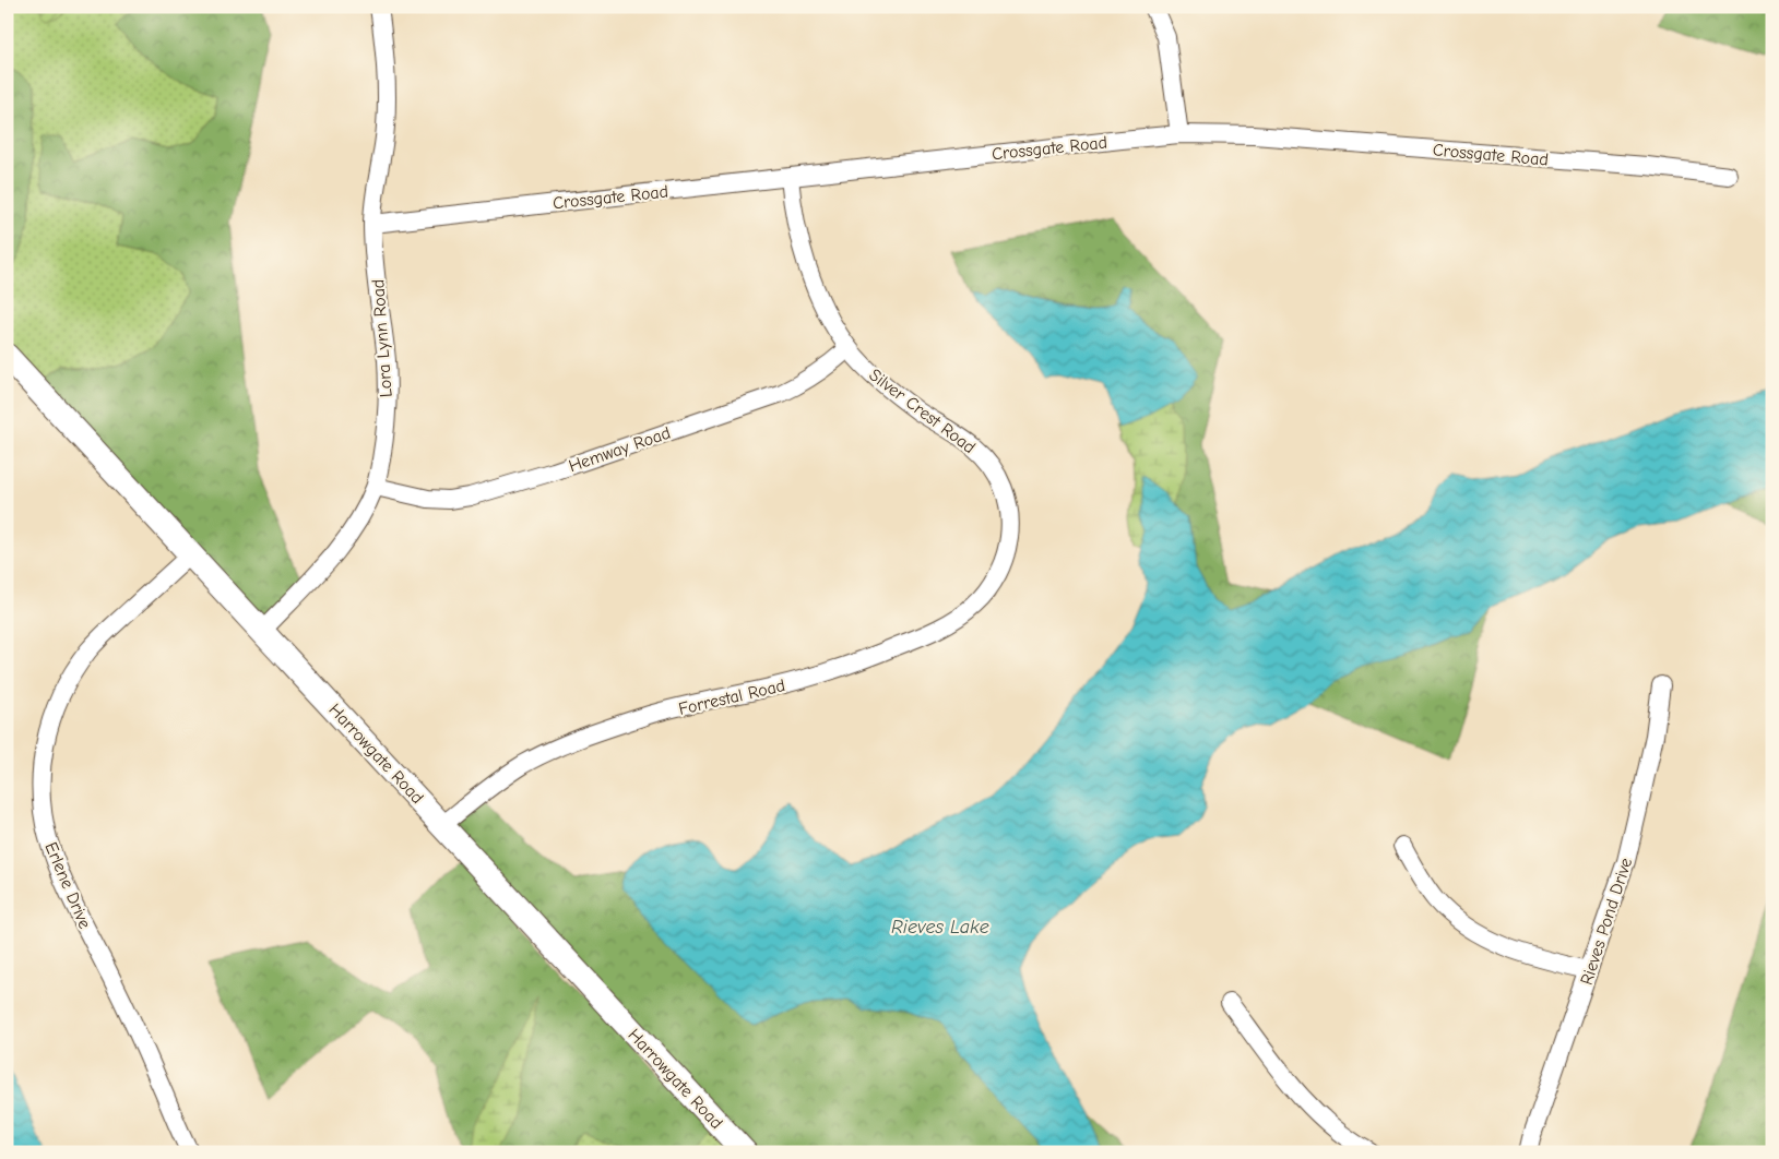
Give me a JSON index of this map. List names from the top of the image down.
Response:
{
  "streets": {
    "main road": ["Harrowgate Road"],
    "street": [
      "Crossgate Road",
      "Lora Lynn Road",
      "Silver Crest Road",
      "Hemway Road",
      "Forrestal Road",
      "Erlene Drive",
      "Rieves Pond Drive"
    ]
  },
  "crossings": [
    ["Crossgate Road", "Lora Lynn Road"],
    ["Crossgate Road", "Silver Crest Road"],
    ["Lora Lynn Road", "Hemway Road"],
    ["Lora Lynn Road", "Harrowgate Road"],
    ["Silver Crest Road", "Hemway Road"],
    ["Silver Crest Road", "Forrestal Road"],
    ["Forrestal Road", "Harrowgate Road"],
    ["Harrowgate Road", "Erlene Drive"]
  ],
  "water": ["Rieves Lake"]
}
